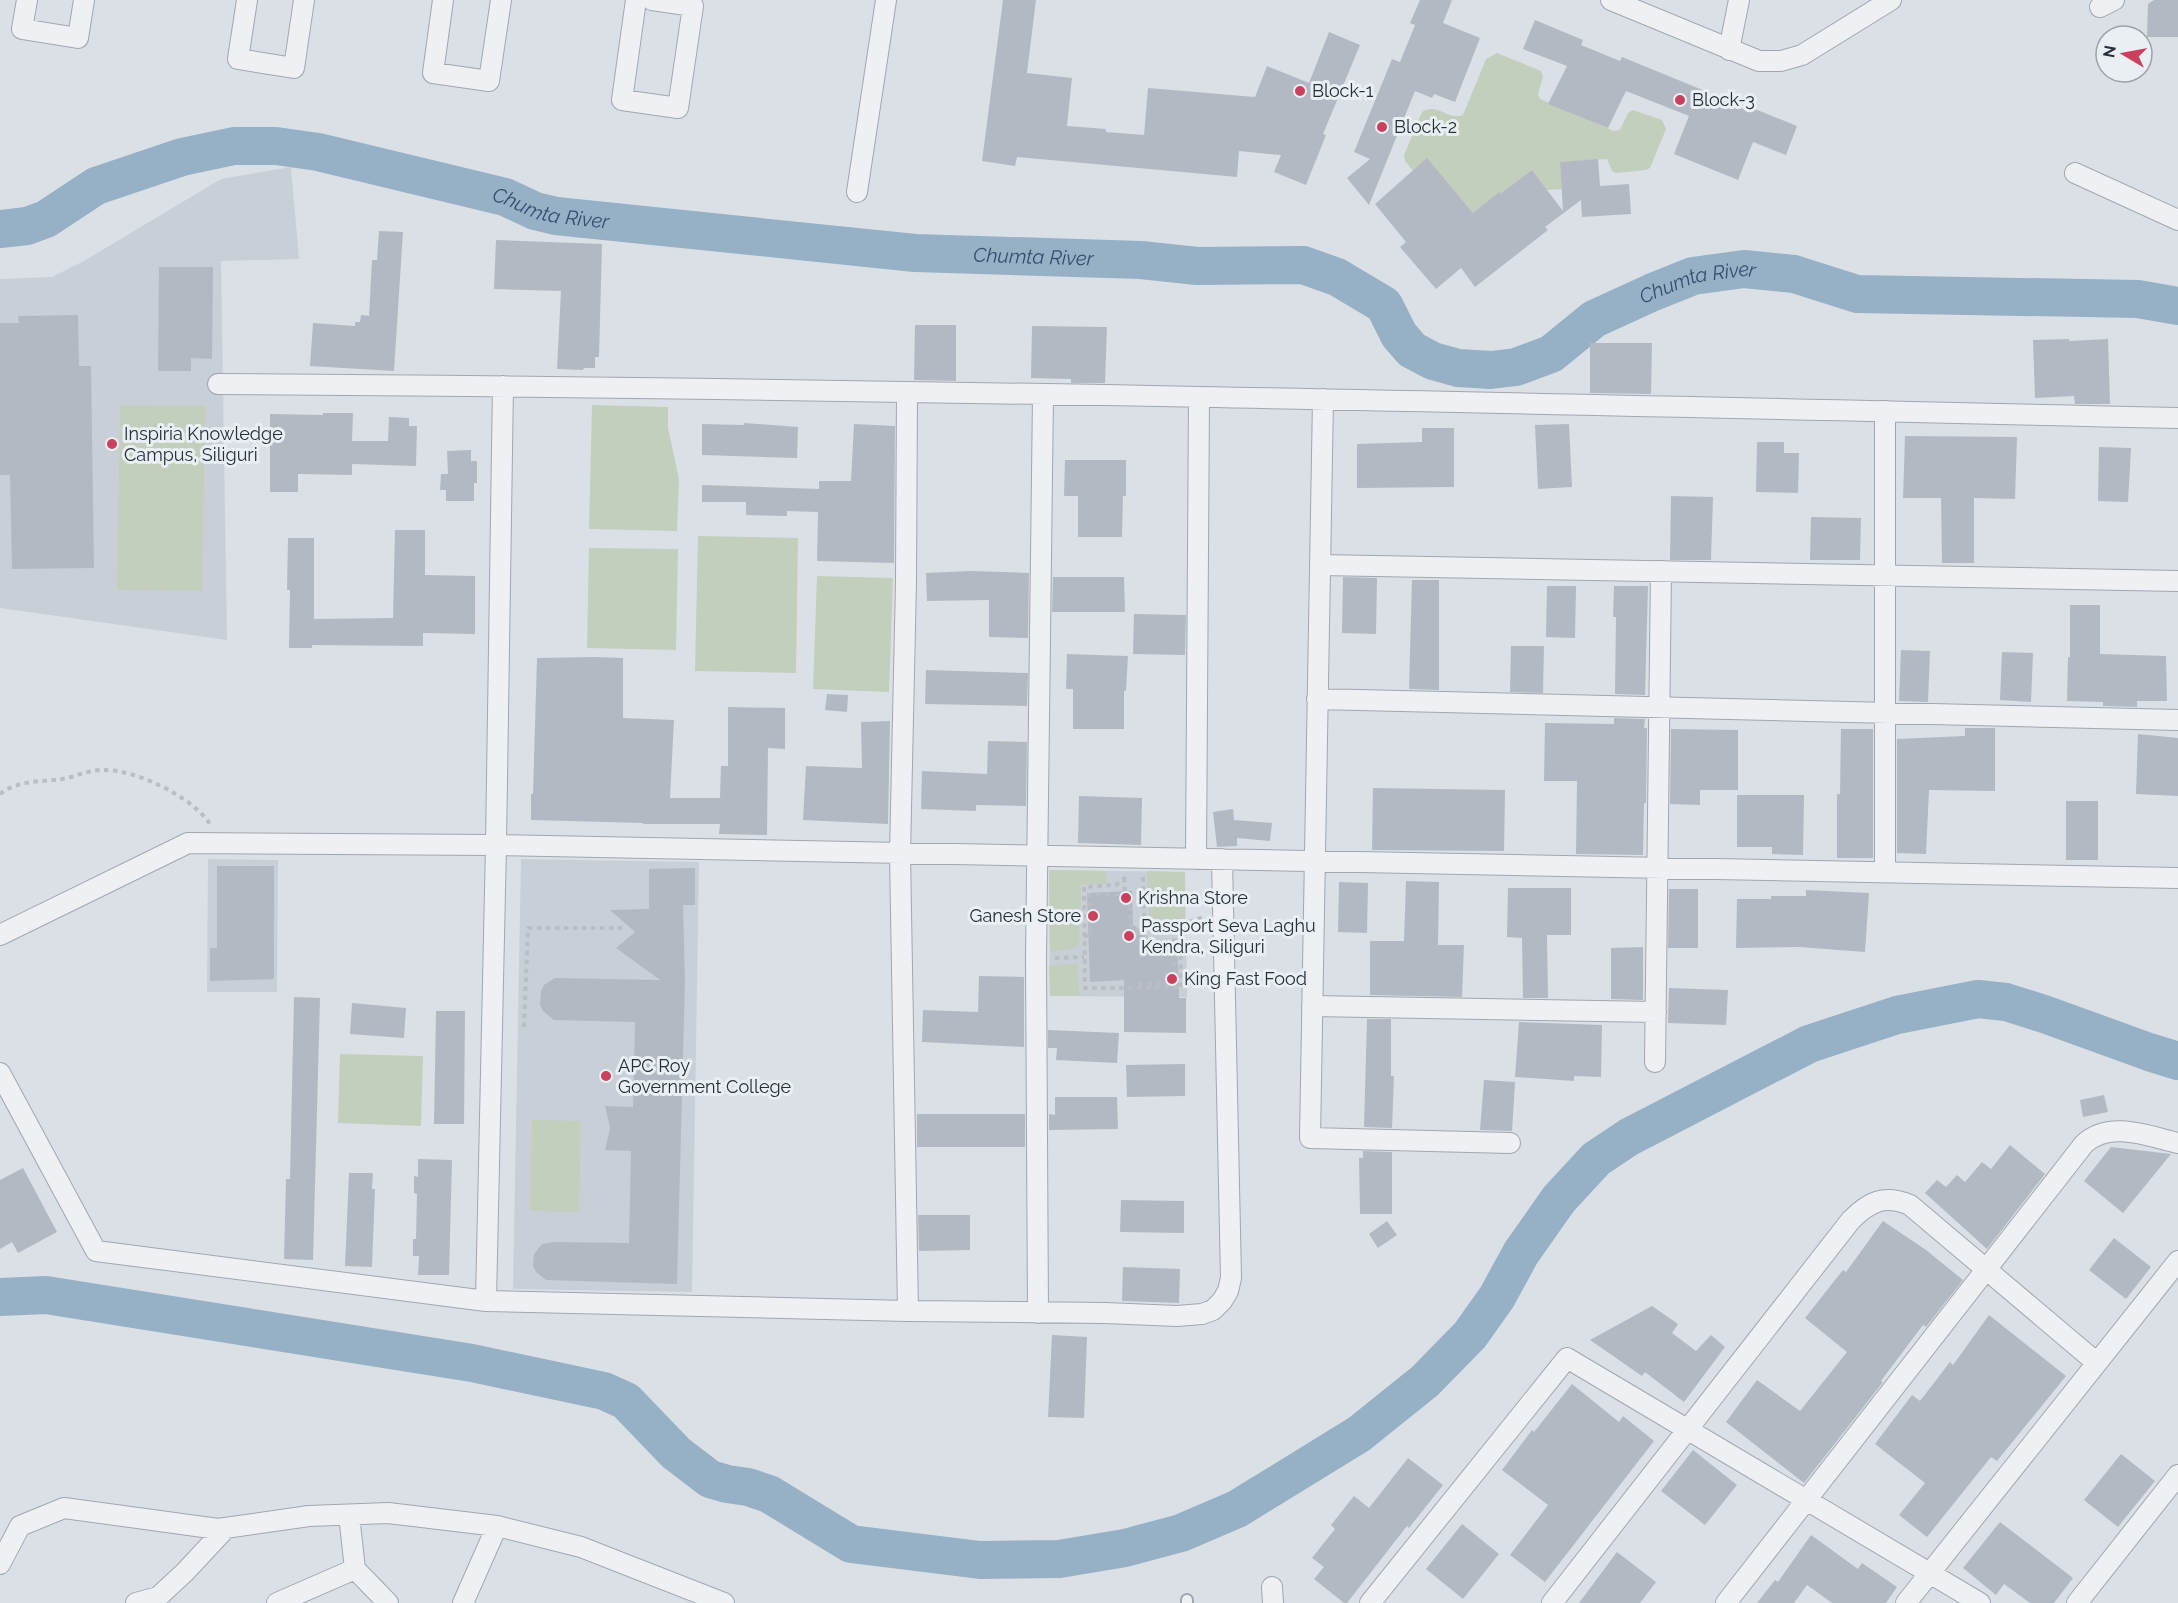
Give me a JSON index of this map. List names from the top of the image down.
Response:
{
  "water": ["Chumta River"],
  "places": [
    "Block-1",
    "Block-3",
    "Block-2",
    "Inspiria Knowledge Campus, Siliguri",
    "Krishna Store",
    "Ganesh Store",
    "Passport Seva Laghu Kendra, Siliguri",
    "King Fast Food",
    "APC Roy Government College"
  ],
  "north": "left"
}
